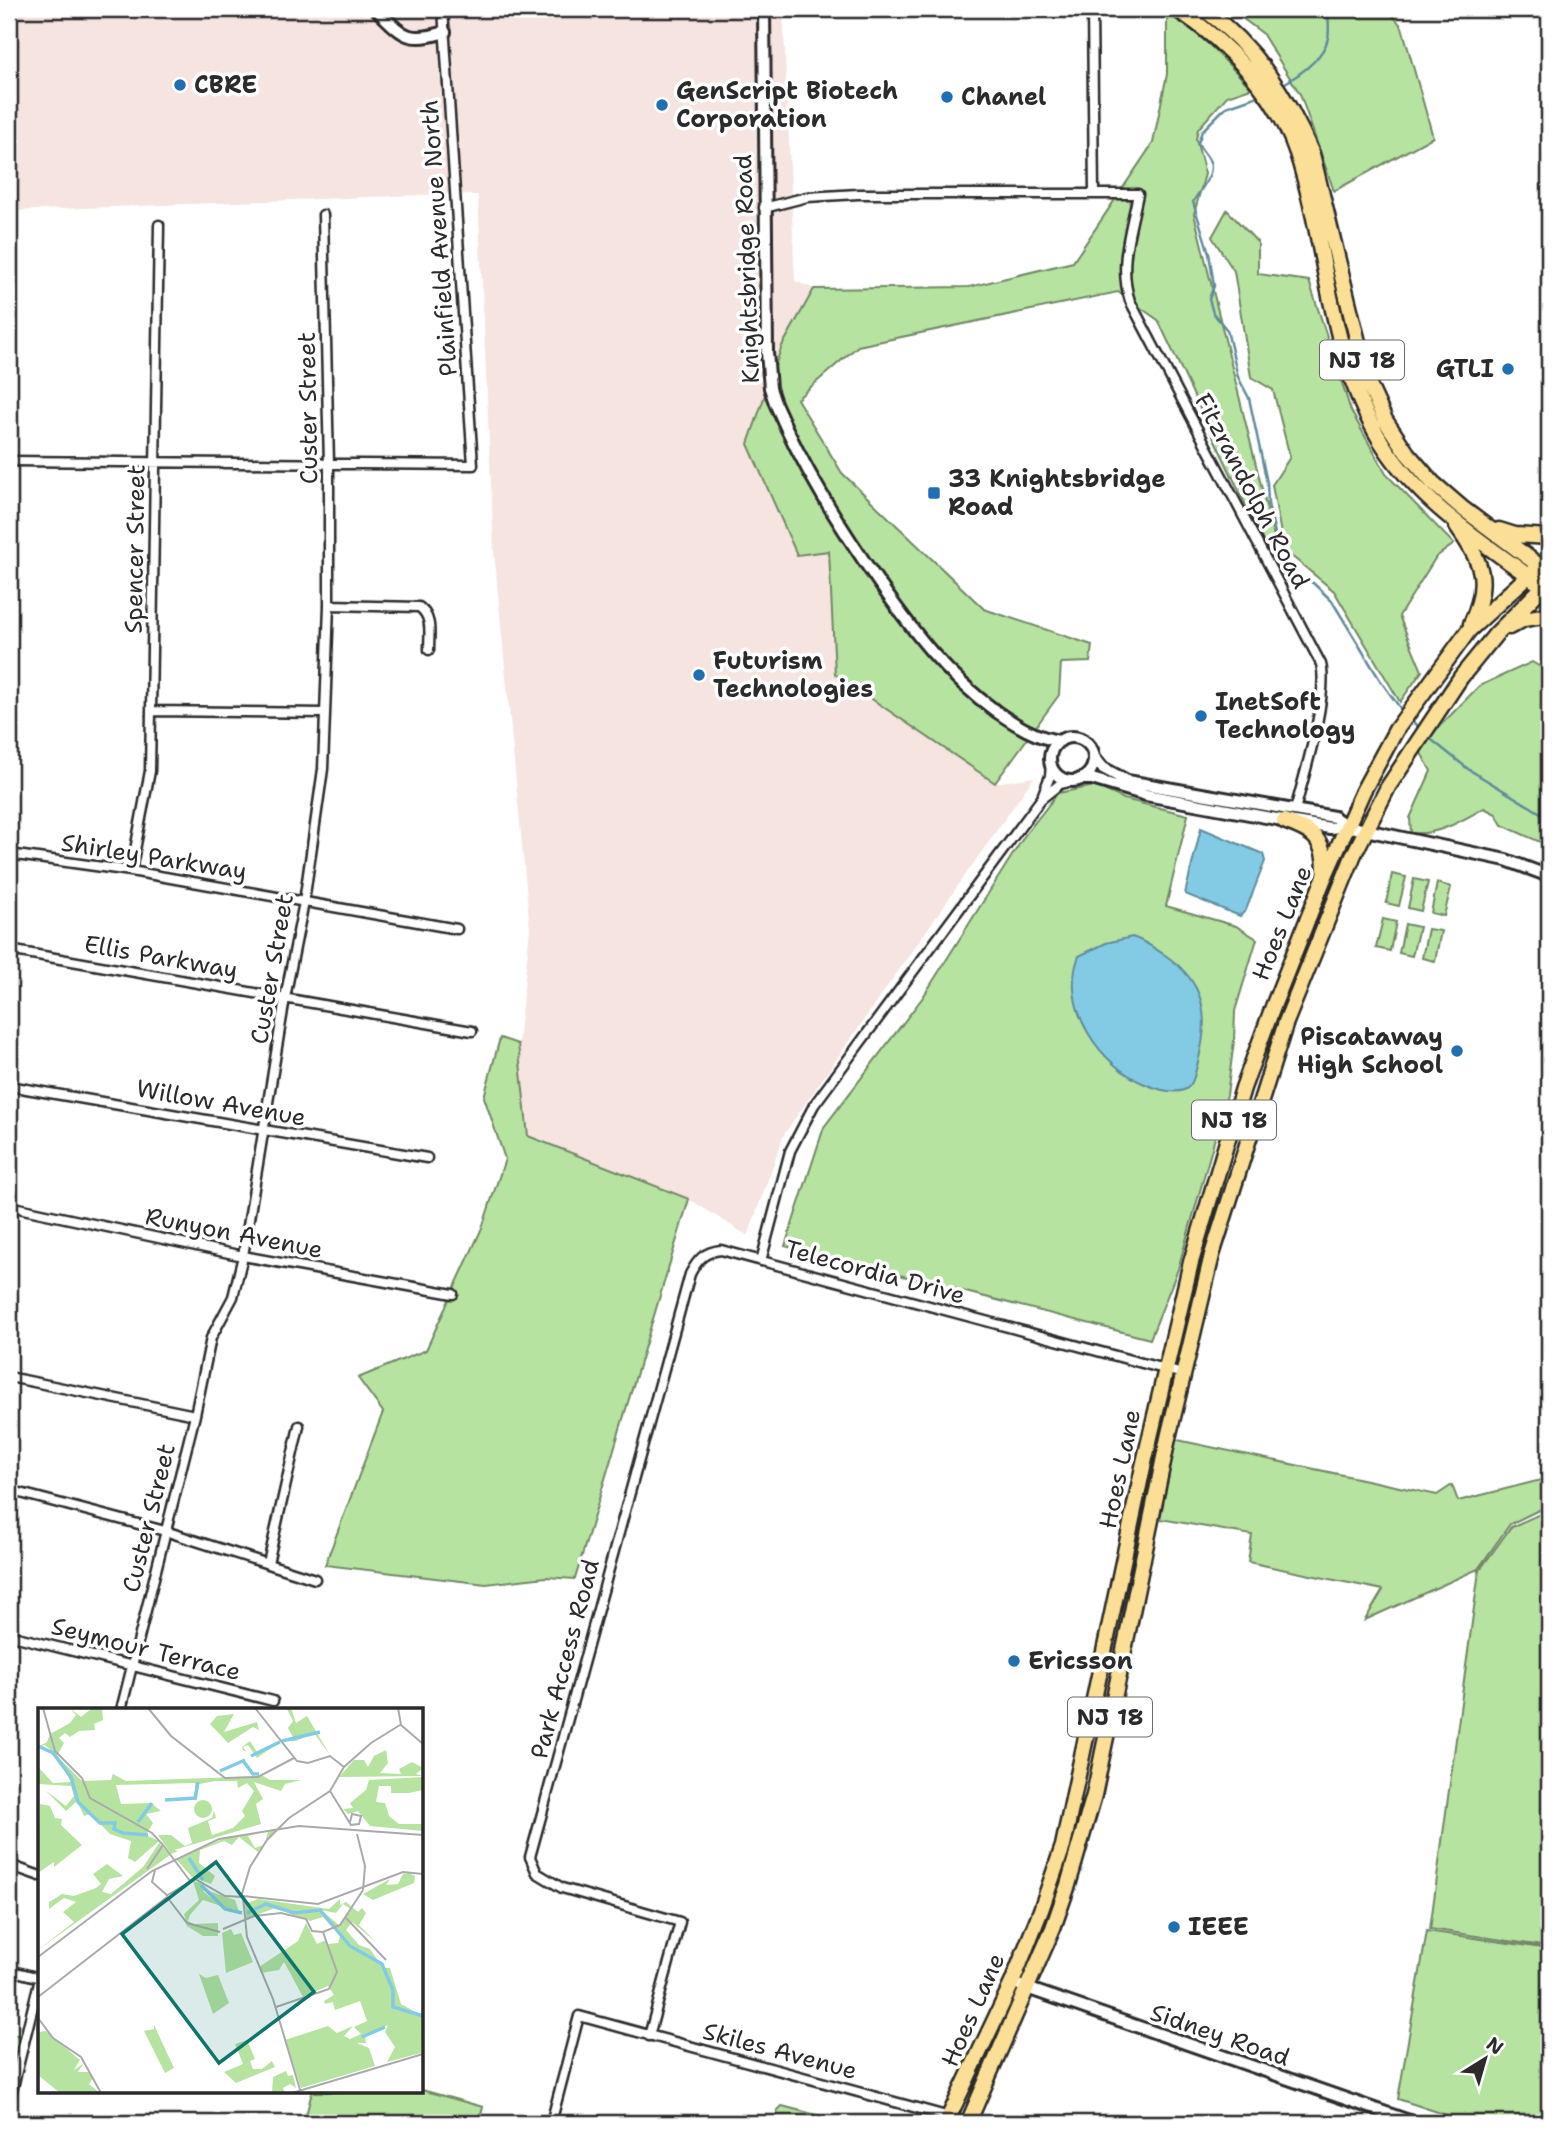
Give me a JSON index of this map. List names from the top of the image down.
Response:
{
  "streets": {
    "highway": ["NJ 18", "Hoes Lane"],
    "street": [
      "Plainfield Avenue North",
      "Knightsbridge Road",
      "Custer Street",
      "Fitzrandolph Road",
      "Spencer Street",
      "Shirley Parkway",
      "Ellis Parkway",
      "Willow Avenue",
      "Runyon Avenue",
      "Telecordia Drive",
      "Seymour Terrace",
      "Park Access Road",
      "Sidney Road",
      "Skiles Avenue"
    ]
  },
  "crossings": [
    ["Plainfield Avenue North", "Custer Street"],
    ["Knightsbridge Road", "Telecordia Drive"],
    ["NJ 18", "Hoes Lane"],
    ["Custer Street", "Shirley Parkway"],
    ["Custer Street", "Ellis Parkway"],
    ["Custer Street", "Willow Avenue"],
    ["Custer Street", "Runyon Avenue"],
    ["Custer Street", "Seymour Terrace"],
    ["Spencer Street", "Shirley Parkway"],
    ["Hoes Lane", "Telecordia Drive"],
    ["Hoes Lane", "Sidney Road"],
    ["Hoes Lane", "Skiles Avenue"],
    ["Telecordia Drive", "Park Access Road"],
    ["Park Access Road", "Skiles Avenue"]
  ],
  "places": {
    "other": [
      "CBRE",
      "Chanel",
      "GenScript Biotech Corporation",
      "GTLI",
      "Futurism Technologies",
      "InetSoft Technology",
      "Piscataway High School",
      "Ericsson",
      "IEEE"
    ],
    "transit": ["33 Knightsbridge Road"]
  },
  "north": "top right"
}
